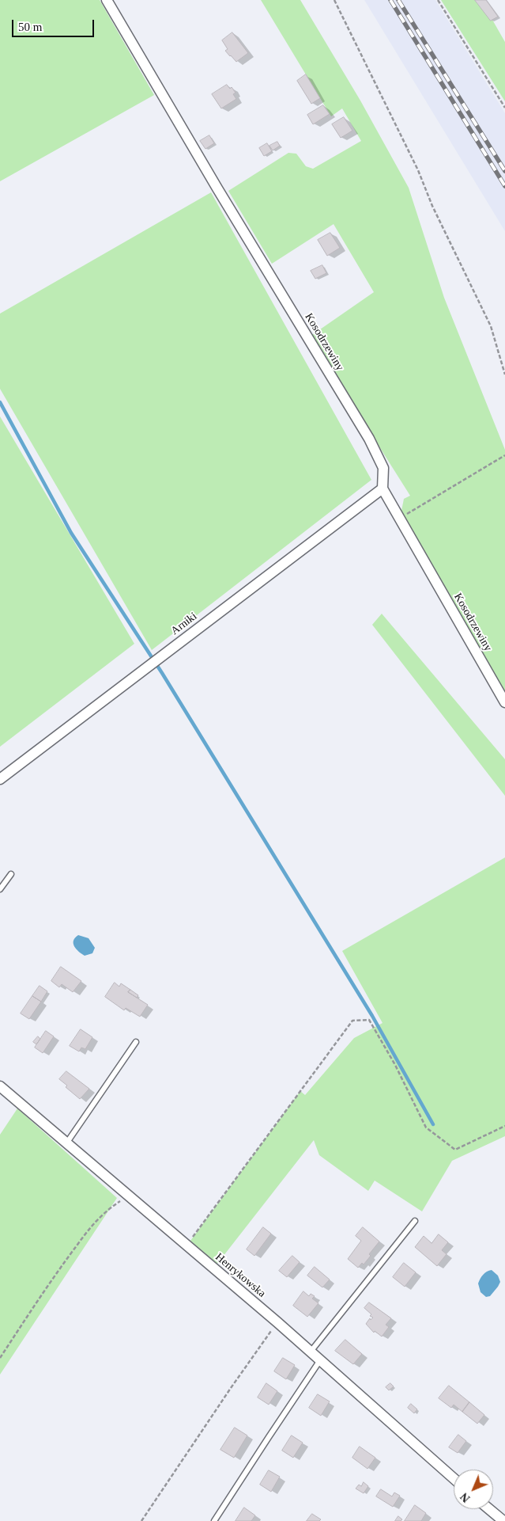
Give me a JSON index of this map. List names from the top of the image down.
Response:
{
  "streets": {
    "street": ["Kosodrzewiny", "Arniki", "Henrykowska"]
  },
  "crossings": [
    ["Kosodrzewiny", "Arniki"]
  ],
  "scale_bar": "50 m",
  "north": "bottom left"
}
